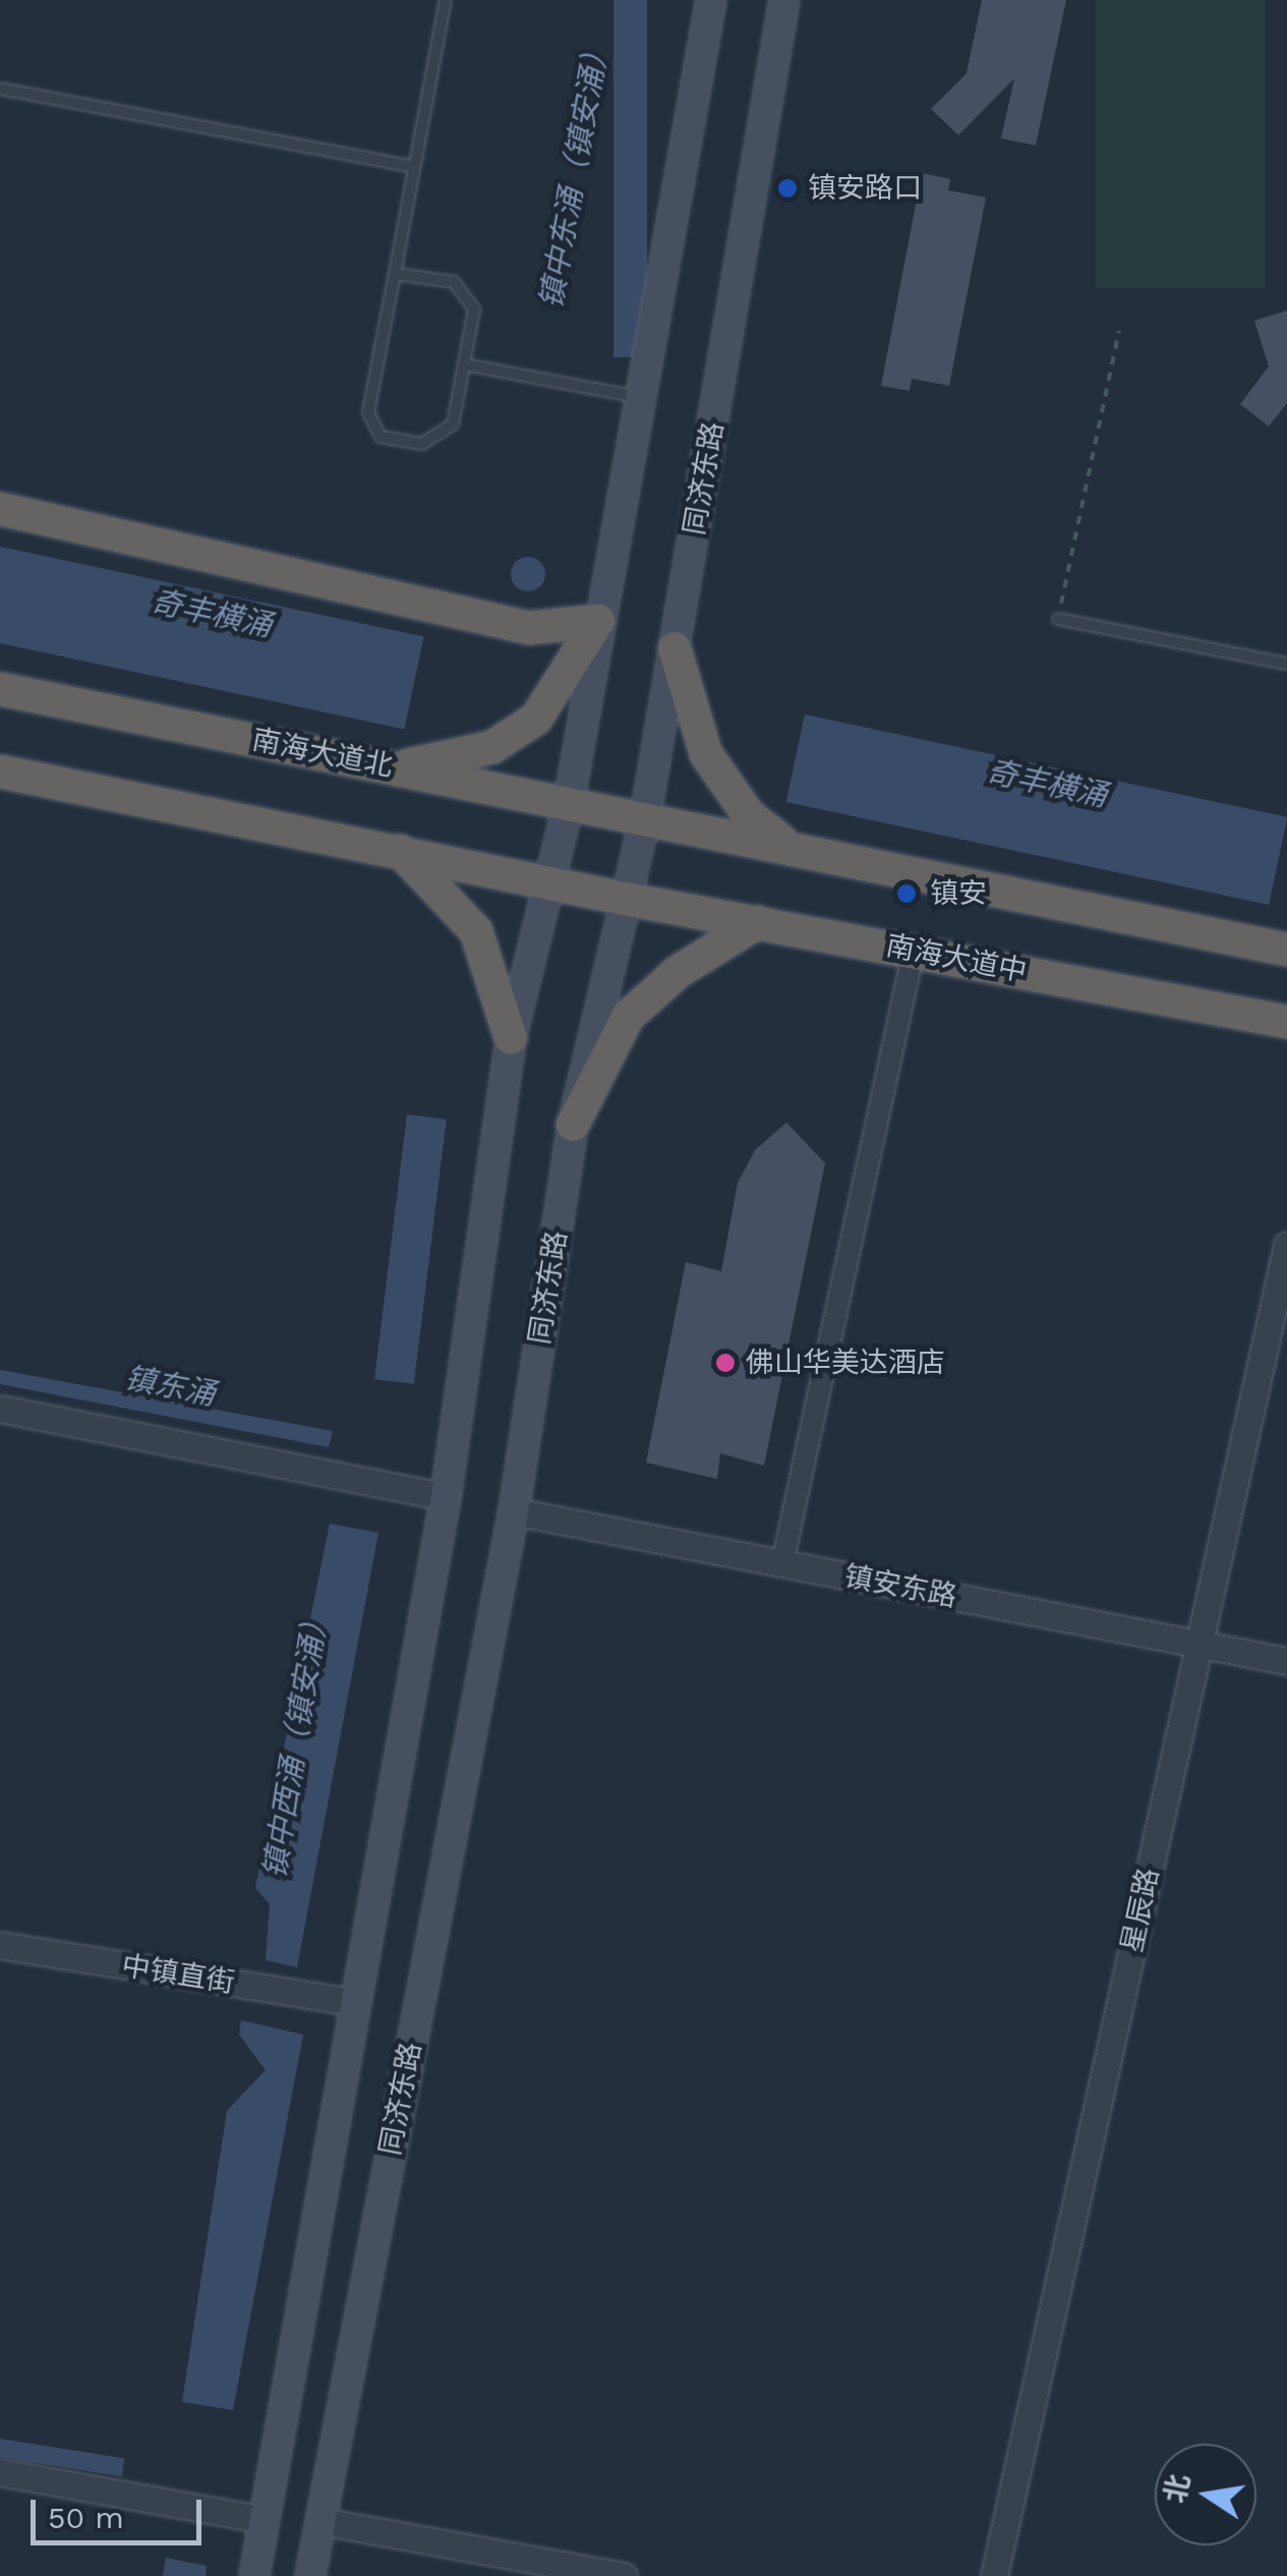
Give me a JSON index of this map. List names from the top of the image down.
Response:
{
  "streets": {
    "highway": ["南海大道北", "南海大道中"],
    "main road": ["同济东路"],
    "street": ["镇安东路", "星辰路", "中镇直街"]
  },
  "crossings": [
    ["同济东路", "南海大道北"],
    ["同济东路", "南海大道中"],
    ["同济东路", "镇安东路"],
    ["镇安东路", "星辰路"]
  ],
  "water": [
    "镇中东涌（镇安涌）",
    "奇丰横涌",
    "镇东涌",
    "镇中西涌（镇安涌）"
  ],
  "places": ["镇安路口", "镇安", "佛山华美达酒店"],
  "scale_bar": "50 m",
  "north": "left"
}
